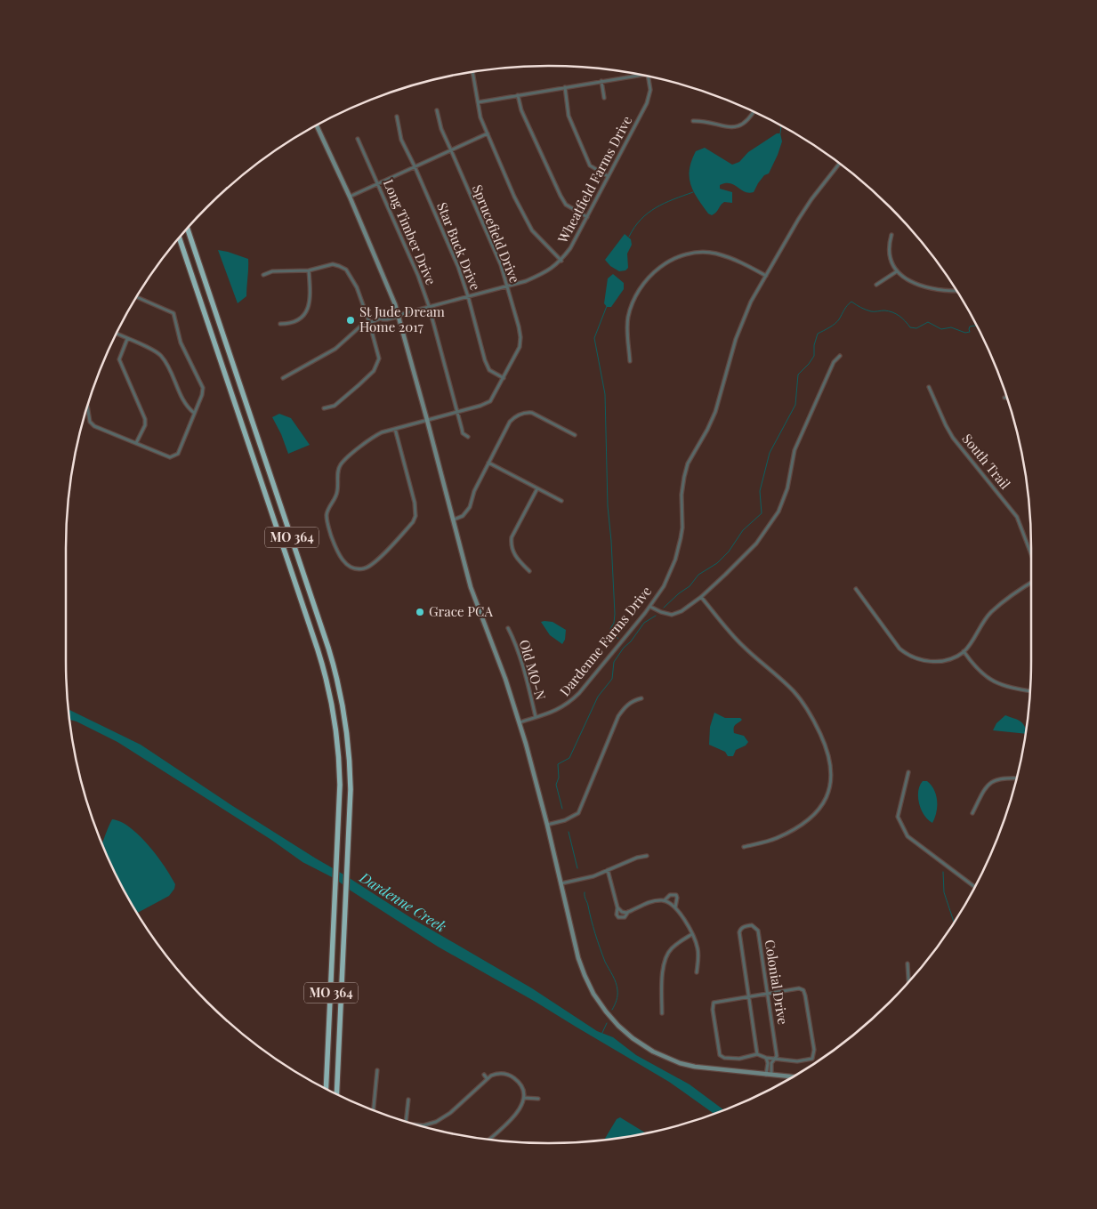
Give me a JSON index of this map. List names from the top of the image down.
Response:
{
  "streets": {
    "highway": ["MO 364"],
    "street": [
      "Wheatfield Farms Drive",
      "Long Timber Drive",
      "Sprucefield Drive",
      "Star Buck Drive",
      "South Trail",
      "Dardenne Farms Drive",
      "Old MO-N",
      "Colonial Drive"
    ]
  },
  "crossings": [
    ["Wheatfield Farms Drive", "Long Timber Drive"],
    ["Wheatfield Farms Drive", "Sprucefield Drive"],
    ["Wheatfield Farms Drive", "Star Buck Drive"],
    ["Long Timber Drive", "Sprucefield Drive"],
    ["Sprucefield Drive", "Star Buck Drive"],
    ["Dardenne Farms Drive", "Old MO-N"]
  ],
  "water": ["Dardenne Creek"],
  "places": ["St Jude Dream Home 2017", "Grace PCA"]
}
